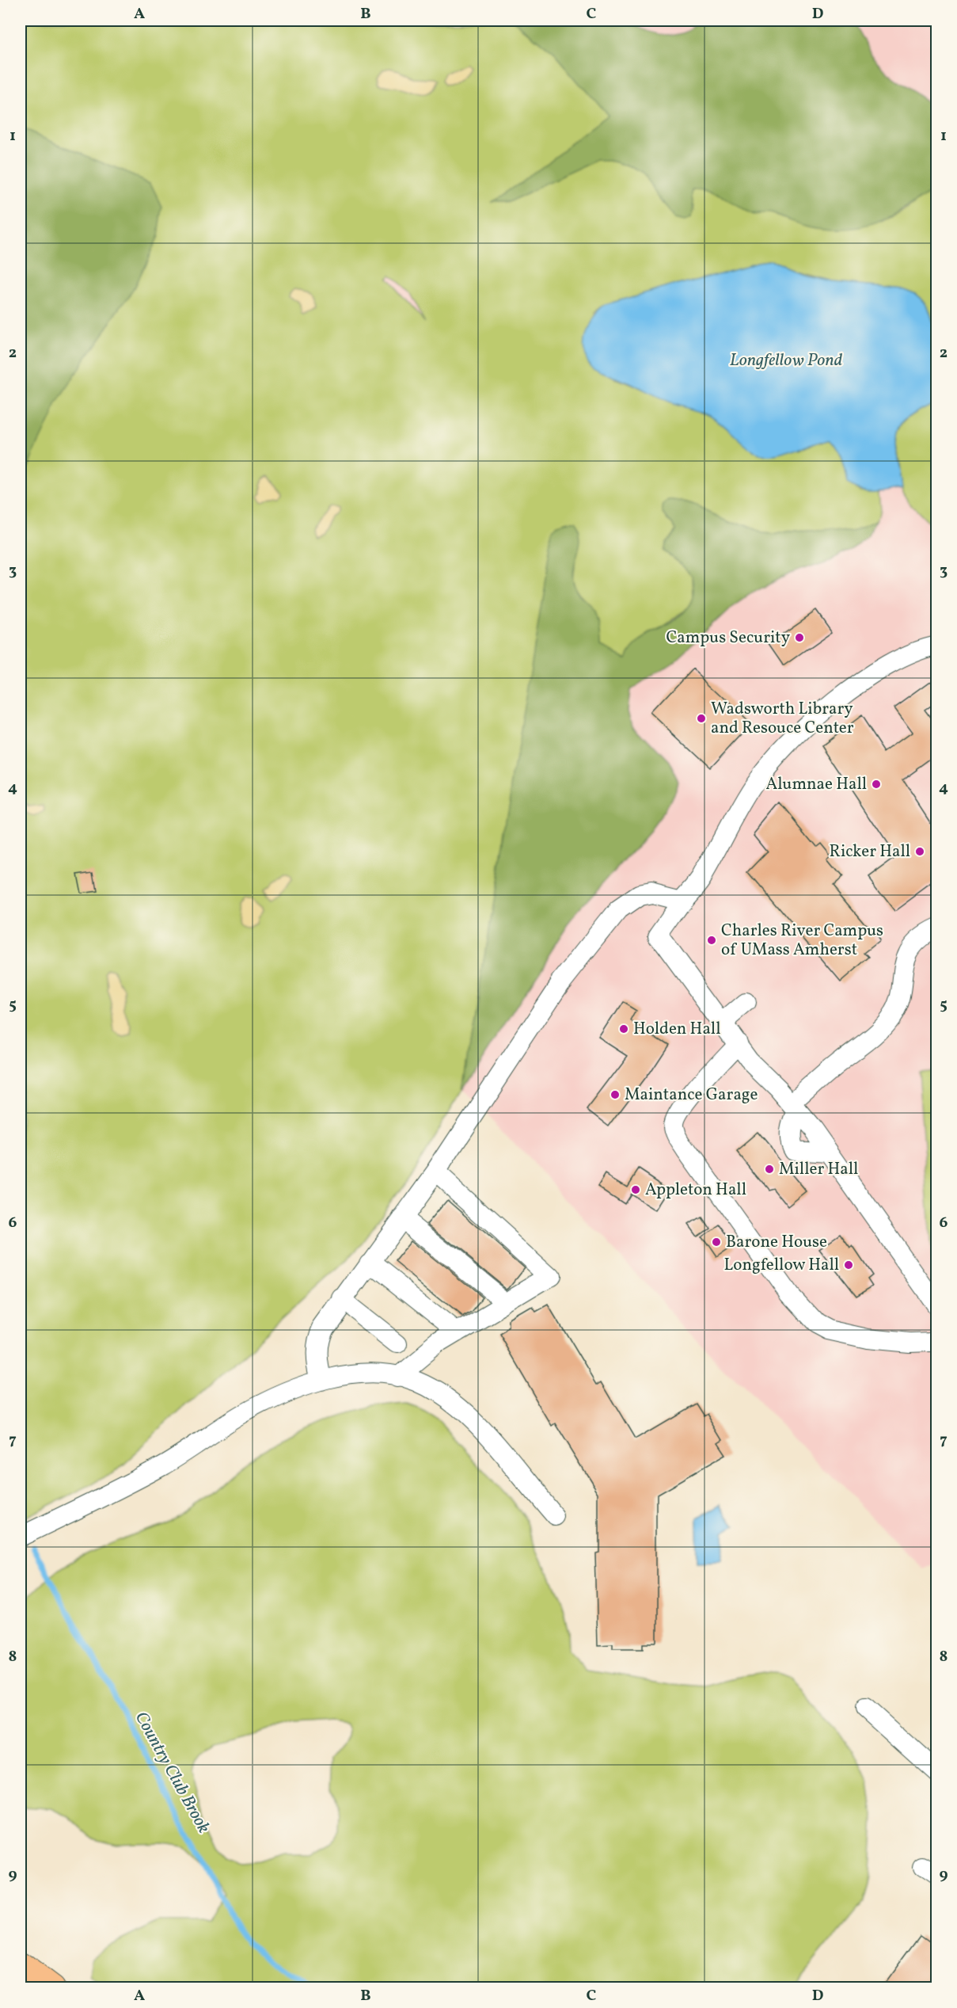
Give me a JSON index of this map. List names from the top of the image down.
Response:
{
  "water": ["Longfellow Pond", "Country Club Brook"],
  "places": [
    "Campus Security",
    "Wadsworth Library and Resouce Center",
    "Alumnae Hall",
    "Ricker Hall",
    "Charles River Campus of UMass Amherst",
    "Holden Hall",
    "Maintance Garage",
    "Miller Hall",
    "Appleton Hall",
    "Barone House",
    "Longfellow Hall"
  ],
  "grid": {
    "columns": [
      "A",
      "B",
      "C",
      "D"
    ],
    "rows": [
      "1",
      "2",
      "3",
      "4",
      "5",
      "6",
      "7",
      "8",
      "9"
    ]
  }
}
